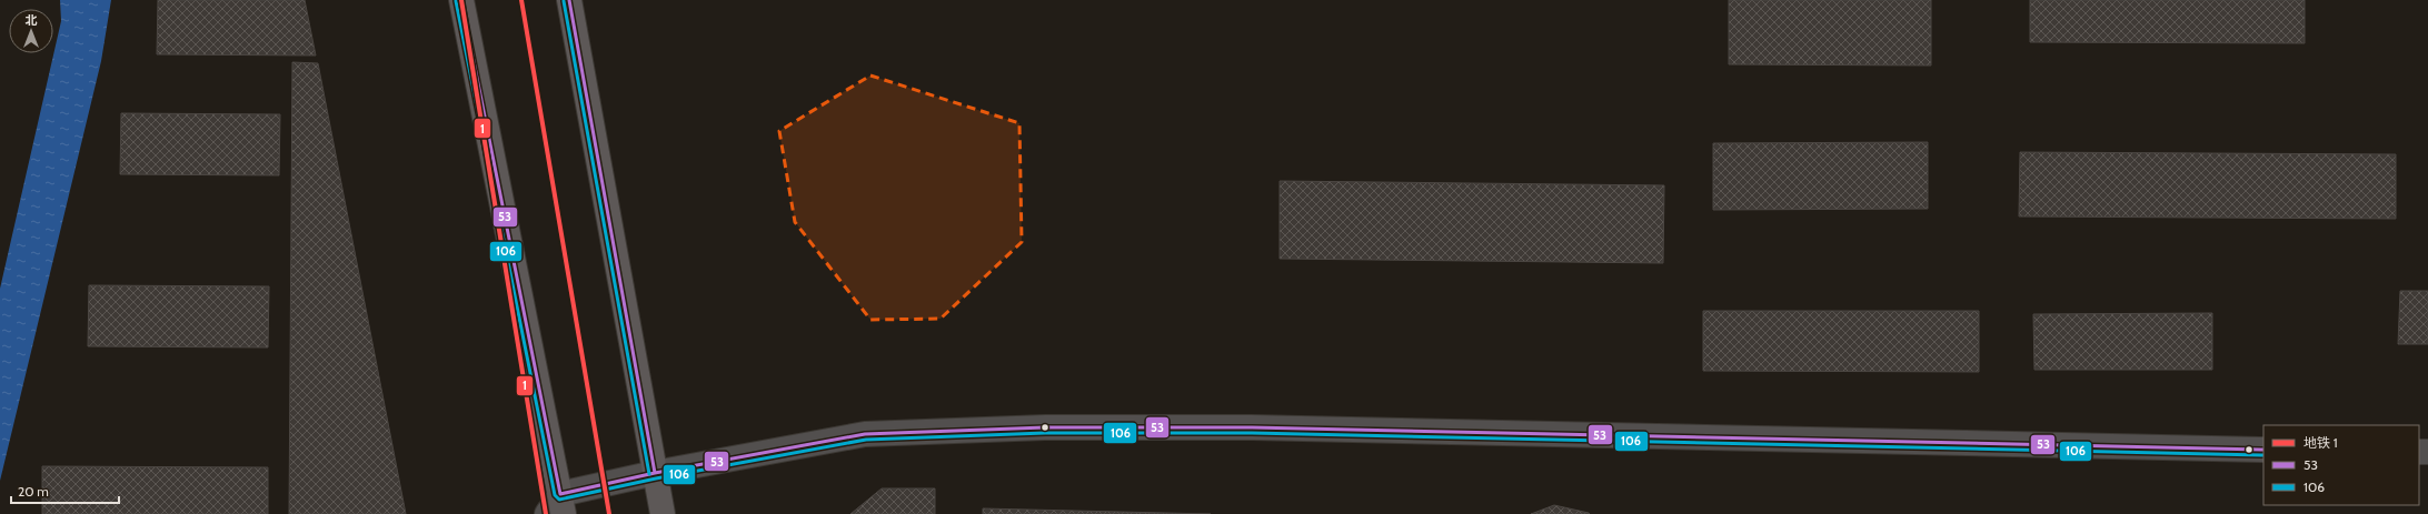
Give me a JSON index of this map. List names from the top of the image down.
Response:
{
  "lines": ["metro line 1", "transit line 53", "transit line 106"],
  "legend": ["地铁 1", "53", "106"],
  "scale_bar": "20 m",
  "north": "top"
}
